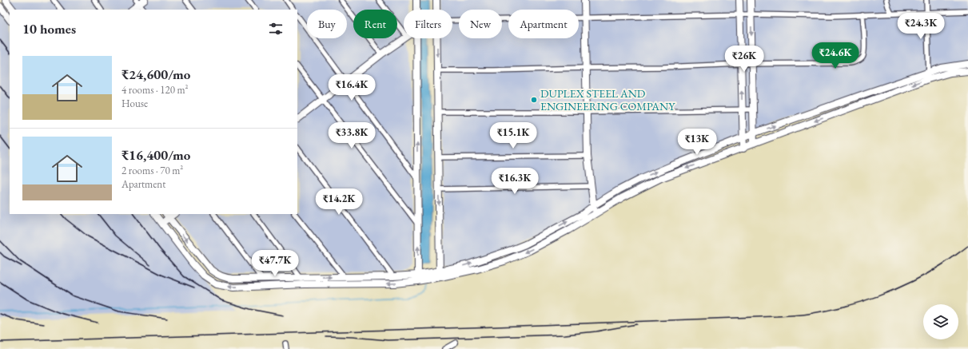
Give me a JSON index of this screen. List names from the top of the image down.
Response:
{
  "places": ["DUPLEX STEEL AND ENGINEERING COMPANY"],
  "page": {
    "chip": [
      "Buy",
      "Rent",
      "Filters",
      "New",
      "Apartment"
    ],
    "heading": "10 homes",
    "price": [
      "₹24.3K",
      "₹24.6K",
      "₹26K",
      "₹16.4K",
      "₹33.8K",
      "₹15.1K",
      "₹13K",
      "₹16.3K",
      "₹14.2K",
      "₹47.7K"
    ],
    "list": [
      {
        "name": "₹24,600/mo",
        "note": "4 rooms · 120 m² · House"
      },
      {
        "name": "₹16,400/mo",
        "note": "2 rooms · 70 m² · Apartment"
      }
    ]
  }
}
